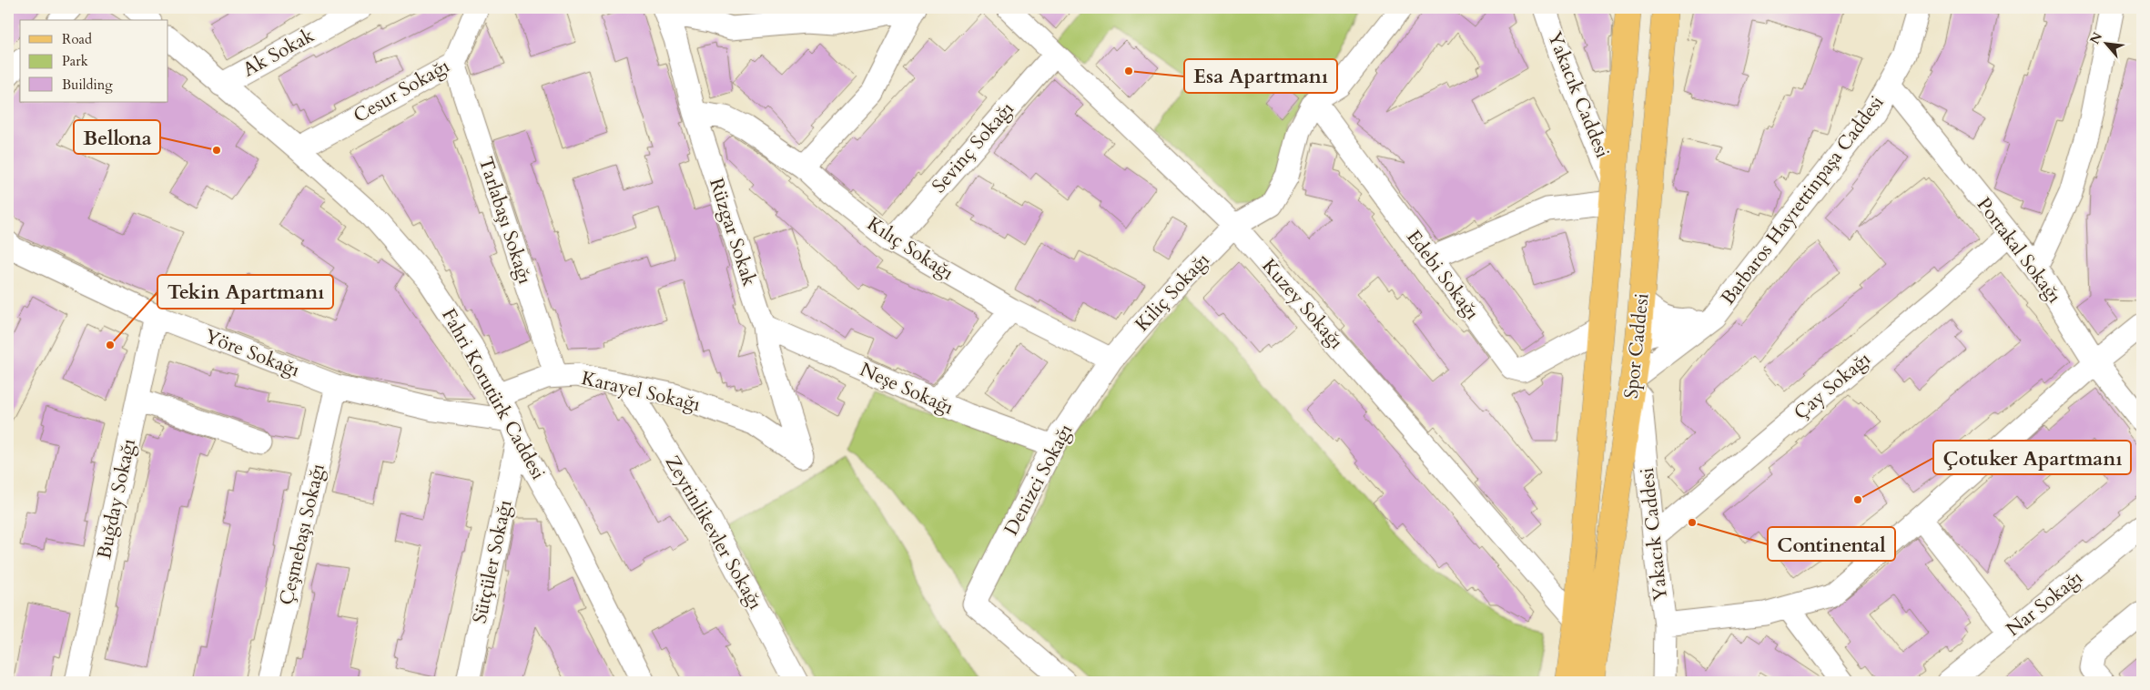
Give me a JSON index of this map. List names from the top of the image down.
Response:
{
  "streets": {
    "main road": ["Spor Caddesi"],
    "street": [
      "Ak Sokak",
      "Cesur Sokağı",
      "Yakacık Caddesi",
      "Sevinç Sokağı",
      "Barbaros Hayrettinpaşa Caddesi",
      "Tarlabaşı Sokağı",
      "Rüzgar Sokak",
      "Kılıç Sokağı",
      "Portakal Sokağı",
      "Edebi Sokağı",
      "Kiliç Sokağı",
      "Kuzey Sokağı",
      "Yöre Sokağı",
      "Çay Sokağı",
      "Neşe Sokağı",
      "Karayel Sokağı",
      "Fahri Korutürk Caddesi",
      "Denizci Sokağı",
      "Buğday Sokağı",
      "Zeytinlikevler Sokağı",
      "Çeşmebaşı Sokağı",
      "Sütçüler Sokağı",
      "Nar Sokağı"
    ]
  },
  "crossings": [
    ["Ak Sokak", "Fahri Korutürk Caddesi"],
    ["Cesur Sokağı", "Tarlabaşı Sokağı"],
    ["Cesur Sokağı", "Fahri Korutürk Caddesi"],
    ["Yakacık Caddesi", "Barbaros Hayrettinpaşa Caddesi"],
    ["Yakacık Caddesi", "Spor Caddesi"],
    ["Yakacık Caddesi", "Çay Sokağı"],
    ["Sevinç Sokağı", "Kılıç Sokağı"],
    ["Sevinç Sokağı", "Kuzey Sokağı"],
    ["Barbaros Hayrettinpaşa Caddesi", "Portakal Sokağı"],
    ["Barbaros Hayrettinpaşa Caddesi", "Spor Caddesi"],
    ["Tarlabaşı Sokağı", "Karayel Sokağı"],
    ["Rüzgar Sokak", "Kılıç Sokağı"],
    ["Rüzgar Sokak", "Neşe Sokağı"],
    ["Rüzgar Sokak", "Karayel Sokağı"],
    ["Kılıç Sokağı", "Kiliç Sokağı"],
    ["Kılıç Sokağı", "Denizci Sokağı"],
    ["Portakal Sokağı", "Çay Sokağı"],
    ["Edebi Sokağı", "Kiliç Sokağı"],
    ["Edebi Sokağı", "Spor Caddesi"],
    ["Kiliç Sokağı", "Kuzey Sokağı"],
    ["Kiliç Sokağı", "Denizci Sokağı"],
    ["Kuzey Sokağı", "Spor Caddesi"],
    ["Yöre Sokağı", "Fahri Korutürk Caddesi"],
    ["Yöre Sokağı", "Buğday Sokağı"],
    ["Yöre Sokağı", "Çeşmebaşı Sokağı"],
    ["Yöre Sokağı", "Sütçüler Sokağı"],
    ["Neşe Sokağı", "Denizci Sokağı"],
    ["Karayel Sokağı", "Fahri Korutürk Caddesi"],
    ["Karayel Sokağı", "Zeytinlikevler Sokağı"],
    ["Fahri Korutürk Caddesi", "Sütçüler Sokağı"]
  ],
  "places": [
    "Esa Apartmanı",
    "Bellona",
    "Tekin Apartmanı",
    "Çotuker Apartmanı",
    "Continental"
  ],
  "legend": ["Road", "Park", "Building"],
  "north": "top left"
}
